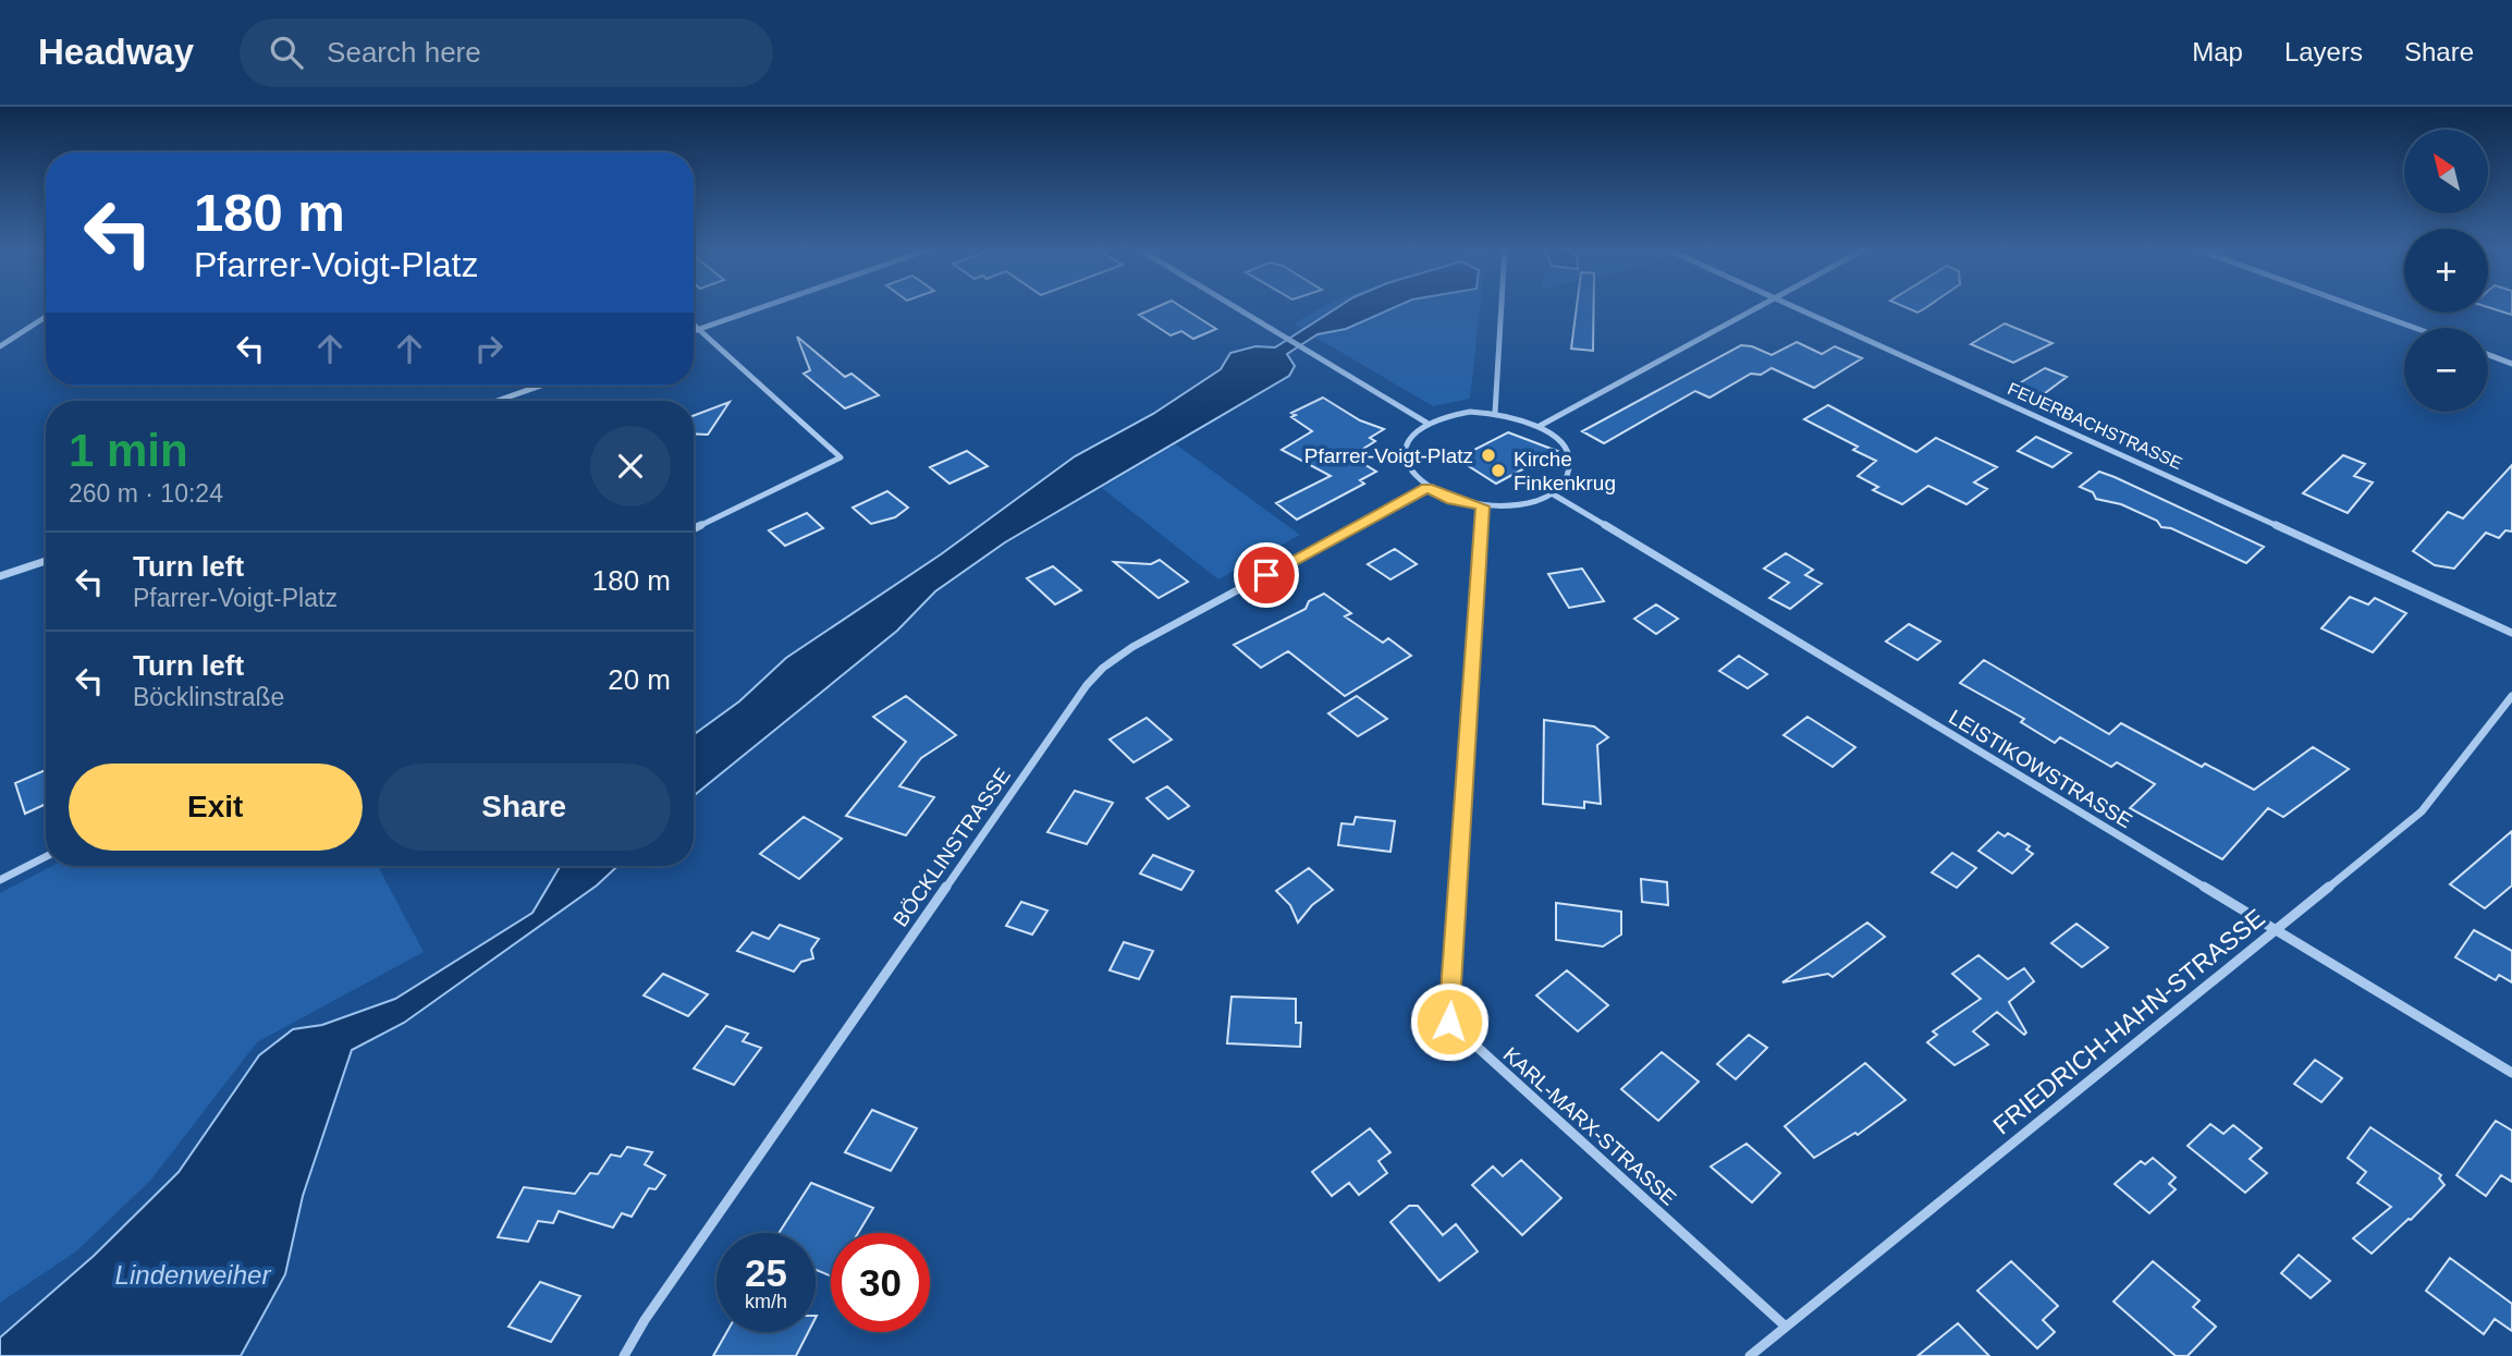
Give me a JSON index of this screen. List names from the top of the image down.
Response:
{
  "streets": {
    "street": [
      "FEUERBACHSTRASSE",
      "LEISTIKOWSTRASSE",
      "BÖCKLINSTRASSE",
      "FRIEDRICH-HAHN-STRASSE",
      "KARL-MARX-STRASSE"
    ]
  },
  "crossings": [
    ["LEISTIKOWSTRASSE", "BÖCKLINSTRASSE"],
    ["LEISTIKOWSTRASSE", "FRIEDRICH-HAHN-STRASSE"],
    ["LEISTIKOWSTRASSE", "KARL-MARX-STRASSE"],
    ["BÖCKLINSTRASSE", "KARL-MARX-STRASSE"],
    ["FRIEDRICH-HAHN-STRASSE", "KARL-MARX-STRASSE"]
  ],
  "water": ["Lindenweiher"],
  "places": ["Pfarrer-Voigt-Platz", "Kirche Finkenkrug"],
  "north": "top left",
  "page": {
    "header": "Headway",
    "search": "Search here",
    "nav": ["Map", "Layers", "Share"],
    "map_buttons": ["+", "−"],
    "turn": ["180 m", "Pfarrer-Voigt-Platz"],
    "heading": ["1 min", "260 m · 10:24"],
    "list": [
      {
        "name": "Turn left",
        "note": "Pfarrer-Voigt-Platz",
        "value": "180 m"
      },
      {
        "name": "Turn left",
        "note": "Böcklinstraße",
        "value": "20 m"
      }
    ],
    "buttons": ["Exit", "Share"],
    "speed": "25 km/h",
    "limit": "30"
  }
}
